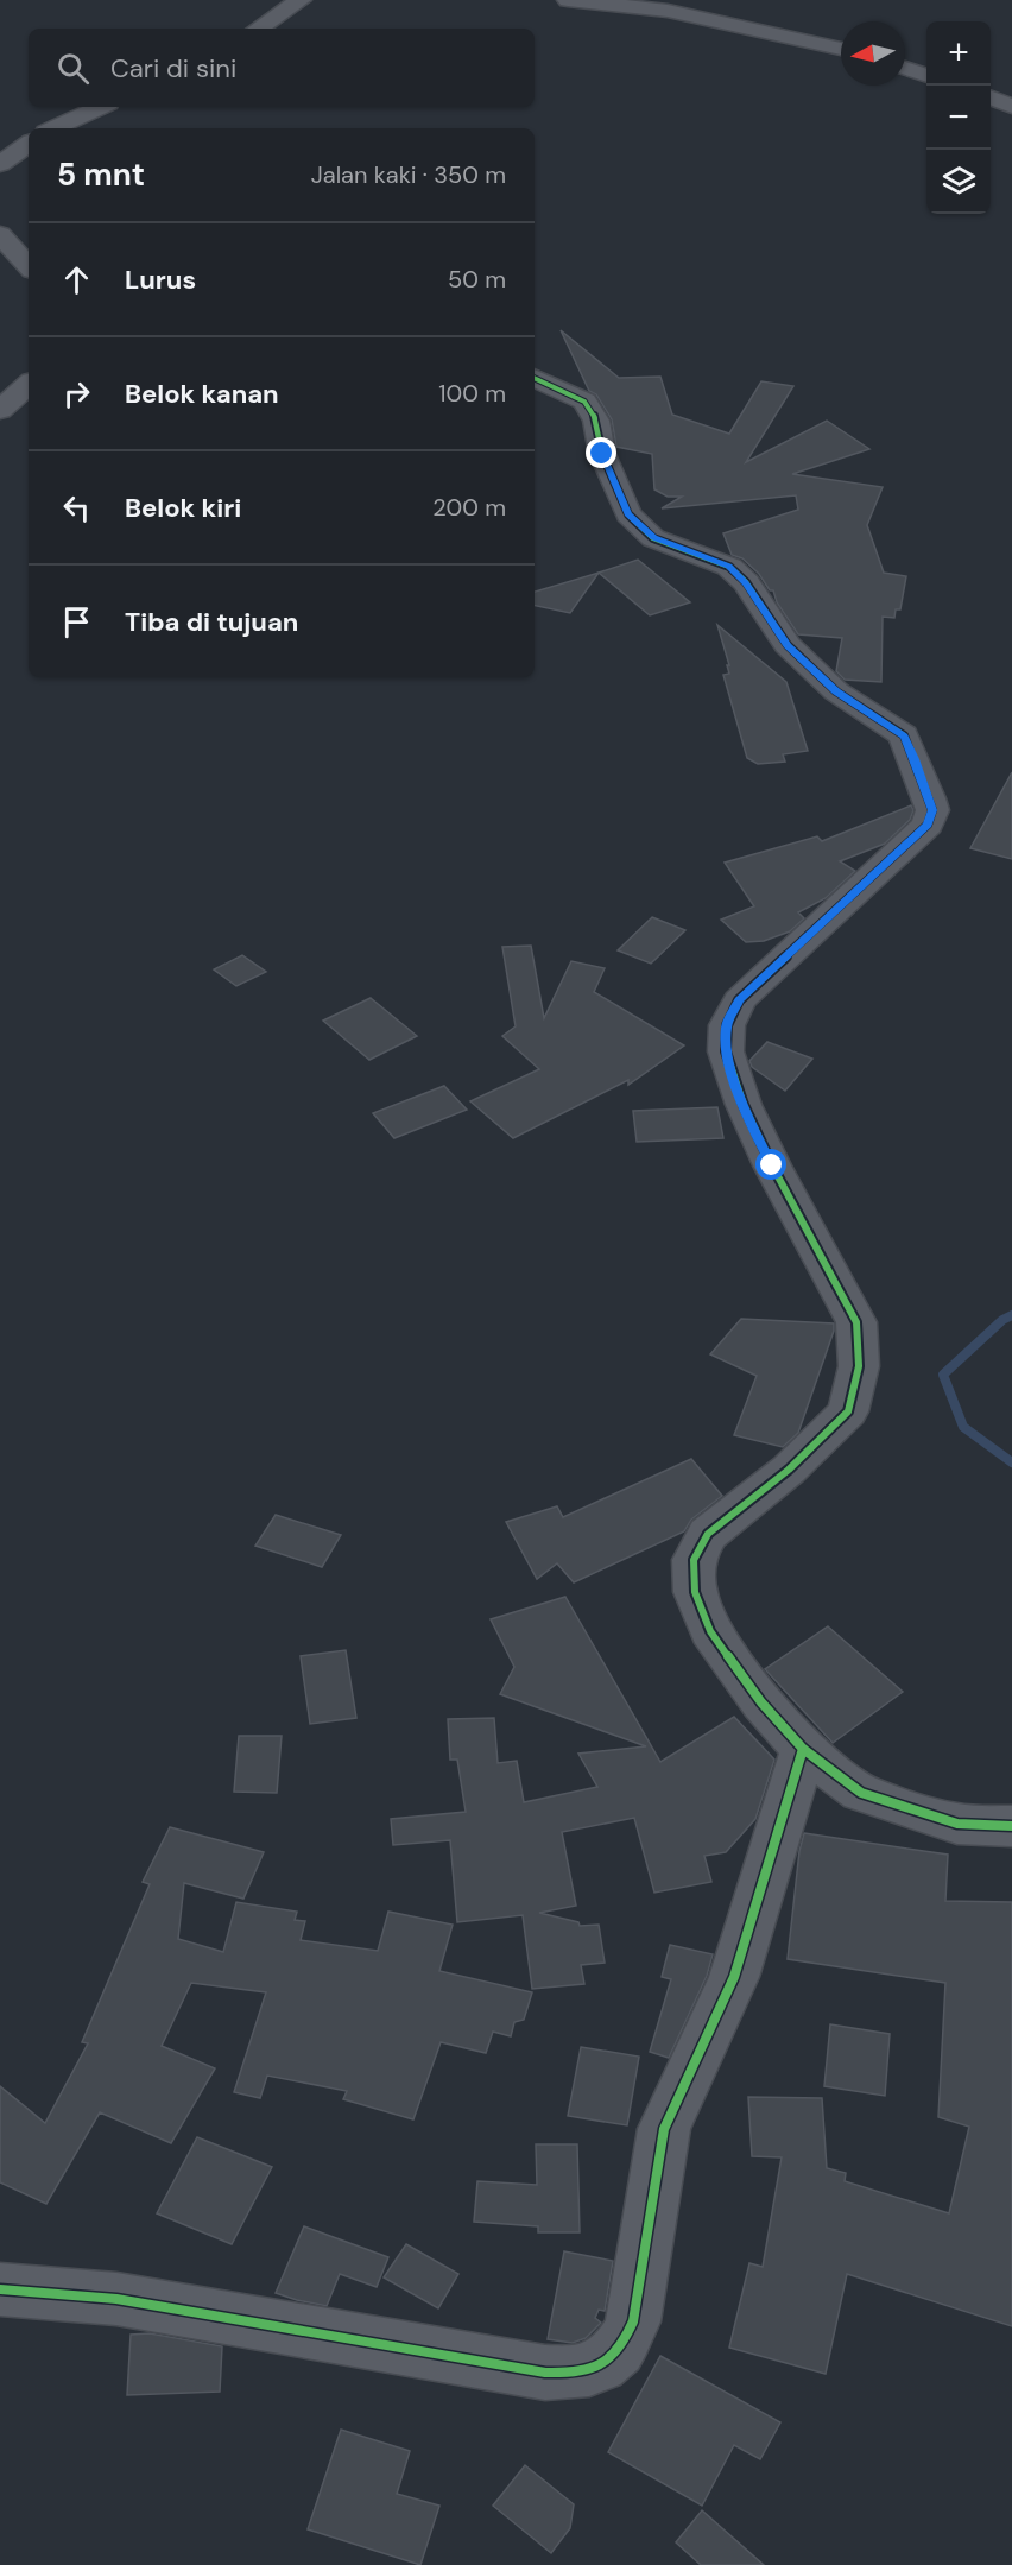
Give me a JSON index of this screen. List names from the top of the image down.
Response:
{
  "north": "left",
  "page": {
    "map_buttons": ["+", "−"],
    "search": "Cari di sini",
    "heading": ["5 mnt", "Jalan kaki · 350 m"],
    "list": [
      ["Lurus", "50 m"],
      ["Belok kanan", "100 m"],
      ["Belok kiri", "200 m"],
      "Tiba di tujuan"
    ]
  }
}
